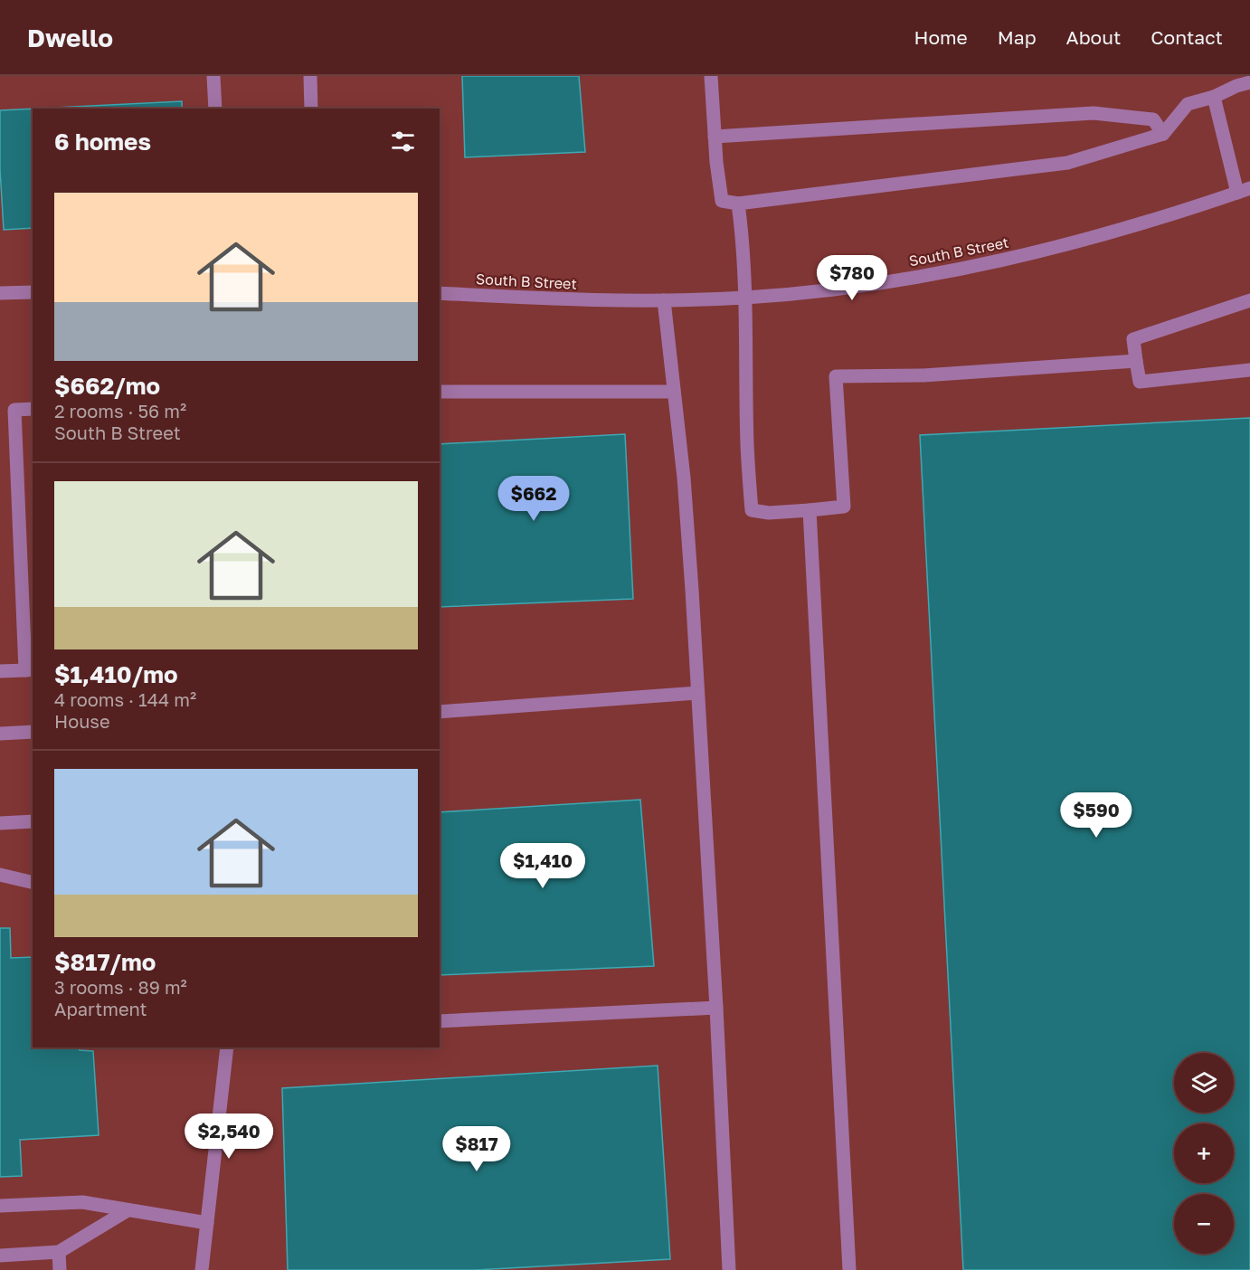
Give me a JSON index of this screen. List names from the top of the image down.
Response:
{
  "streets": {
    "street": ["South B Street"]
  },
  "page": {
    "header": "Dwello",
    "nav": [
      "Home",
      "Map",
      "About",
      "Contact"
    ],
    "heading": "6 homes",
    "list": [
      {
        "name": "$662/mo",
        "note": "2 rooms · 56 m² · South B Street"
      },
      {
        "name": "$1,410/mo",
        "note": "4 rooms · 144 m² · House"
      },
      {
        "name": "$817/mo",
        "note": "3 rooms · 89 m² · Apartment"
      }
    ],
    "price": [
      "$780",
      "$662",
      "$590",
      "$1,410",
      "$2,540",
      "$817"
    ],
    "map_buttons": ["+", "−"]
  }
}
